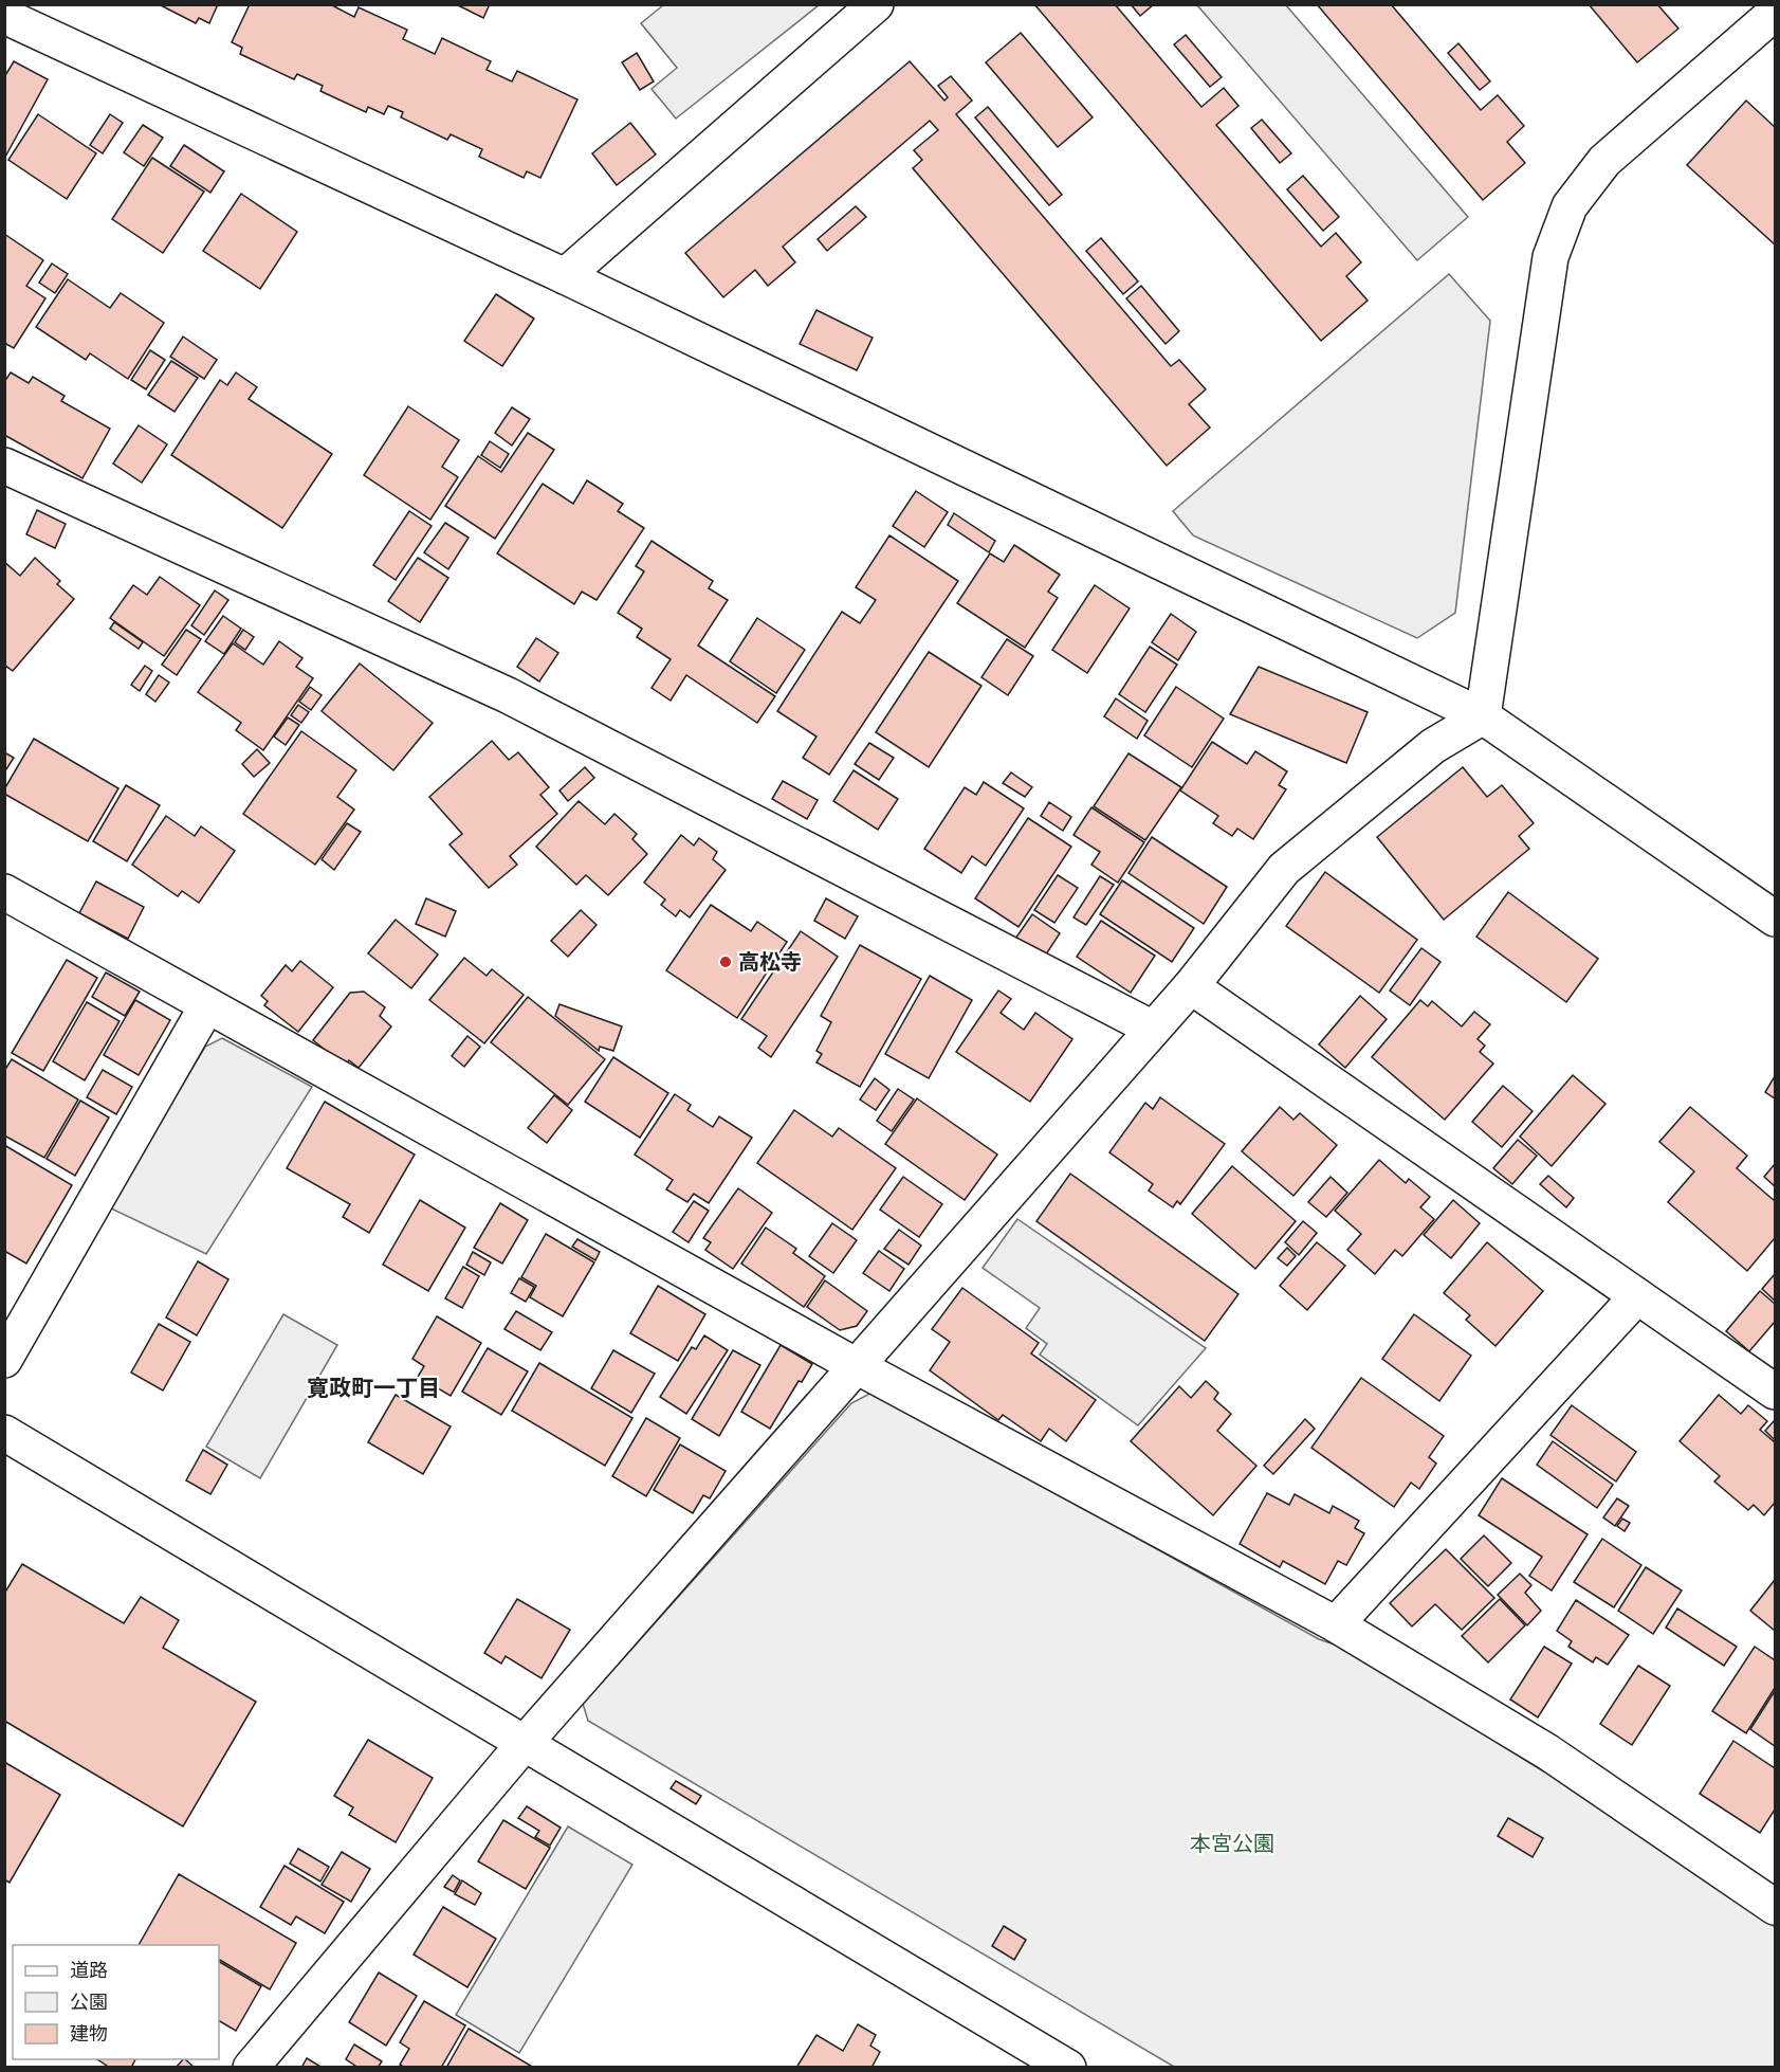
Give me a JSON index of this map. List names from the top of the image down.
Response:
{
  "districts": ["寛政町一丁目"],
  "parks": ["本宮公園"],
  "places": ["高松寺"],
  "legend": ["道路", "公園", "建物"]
}
